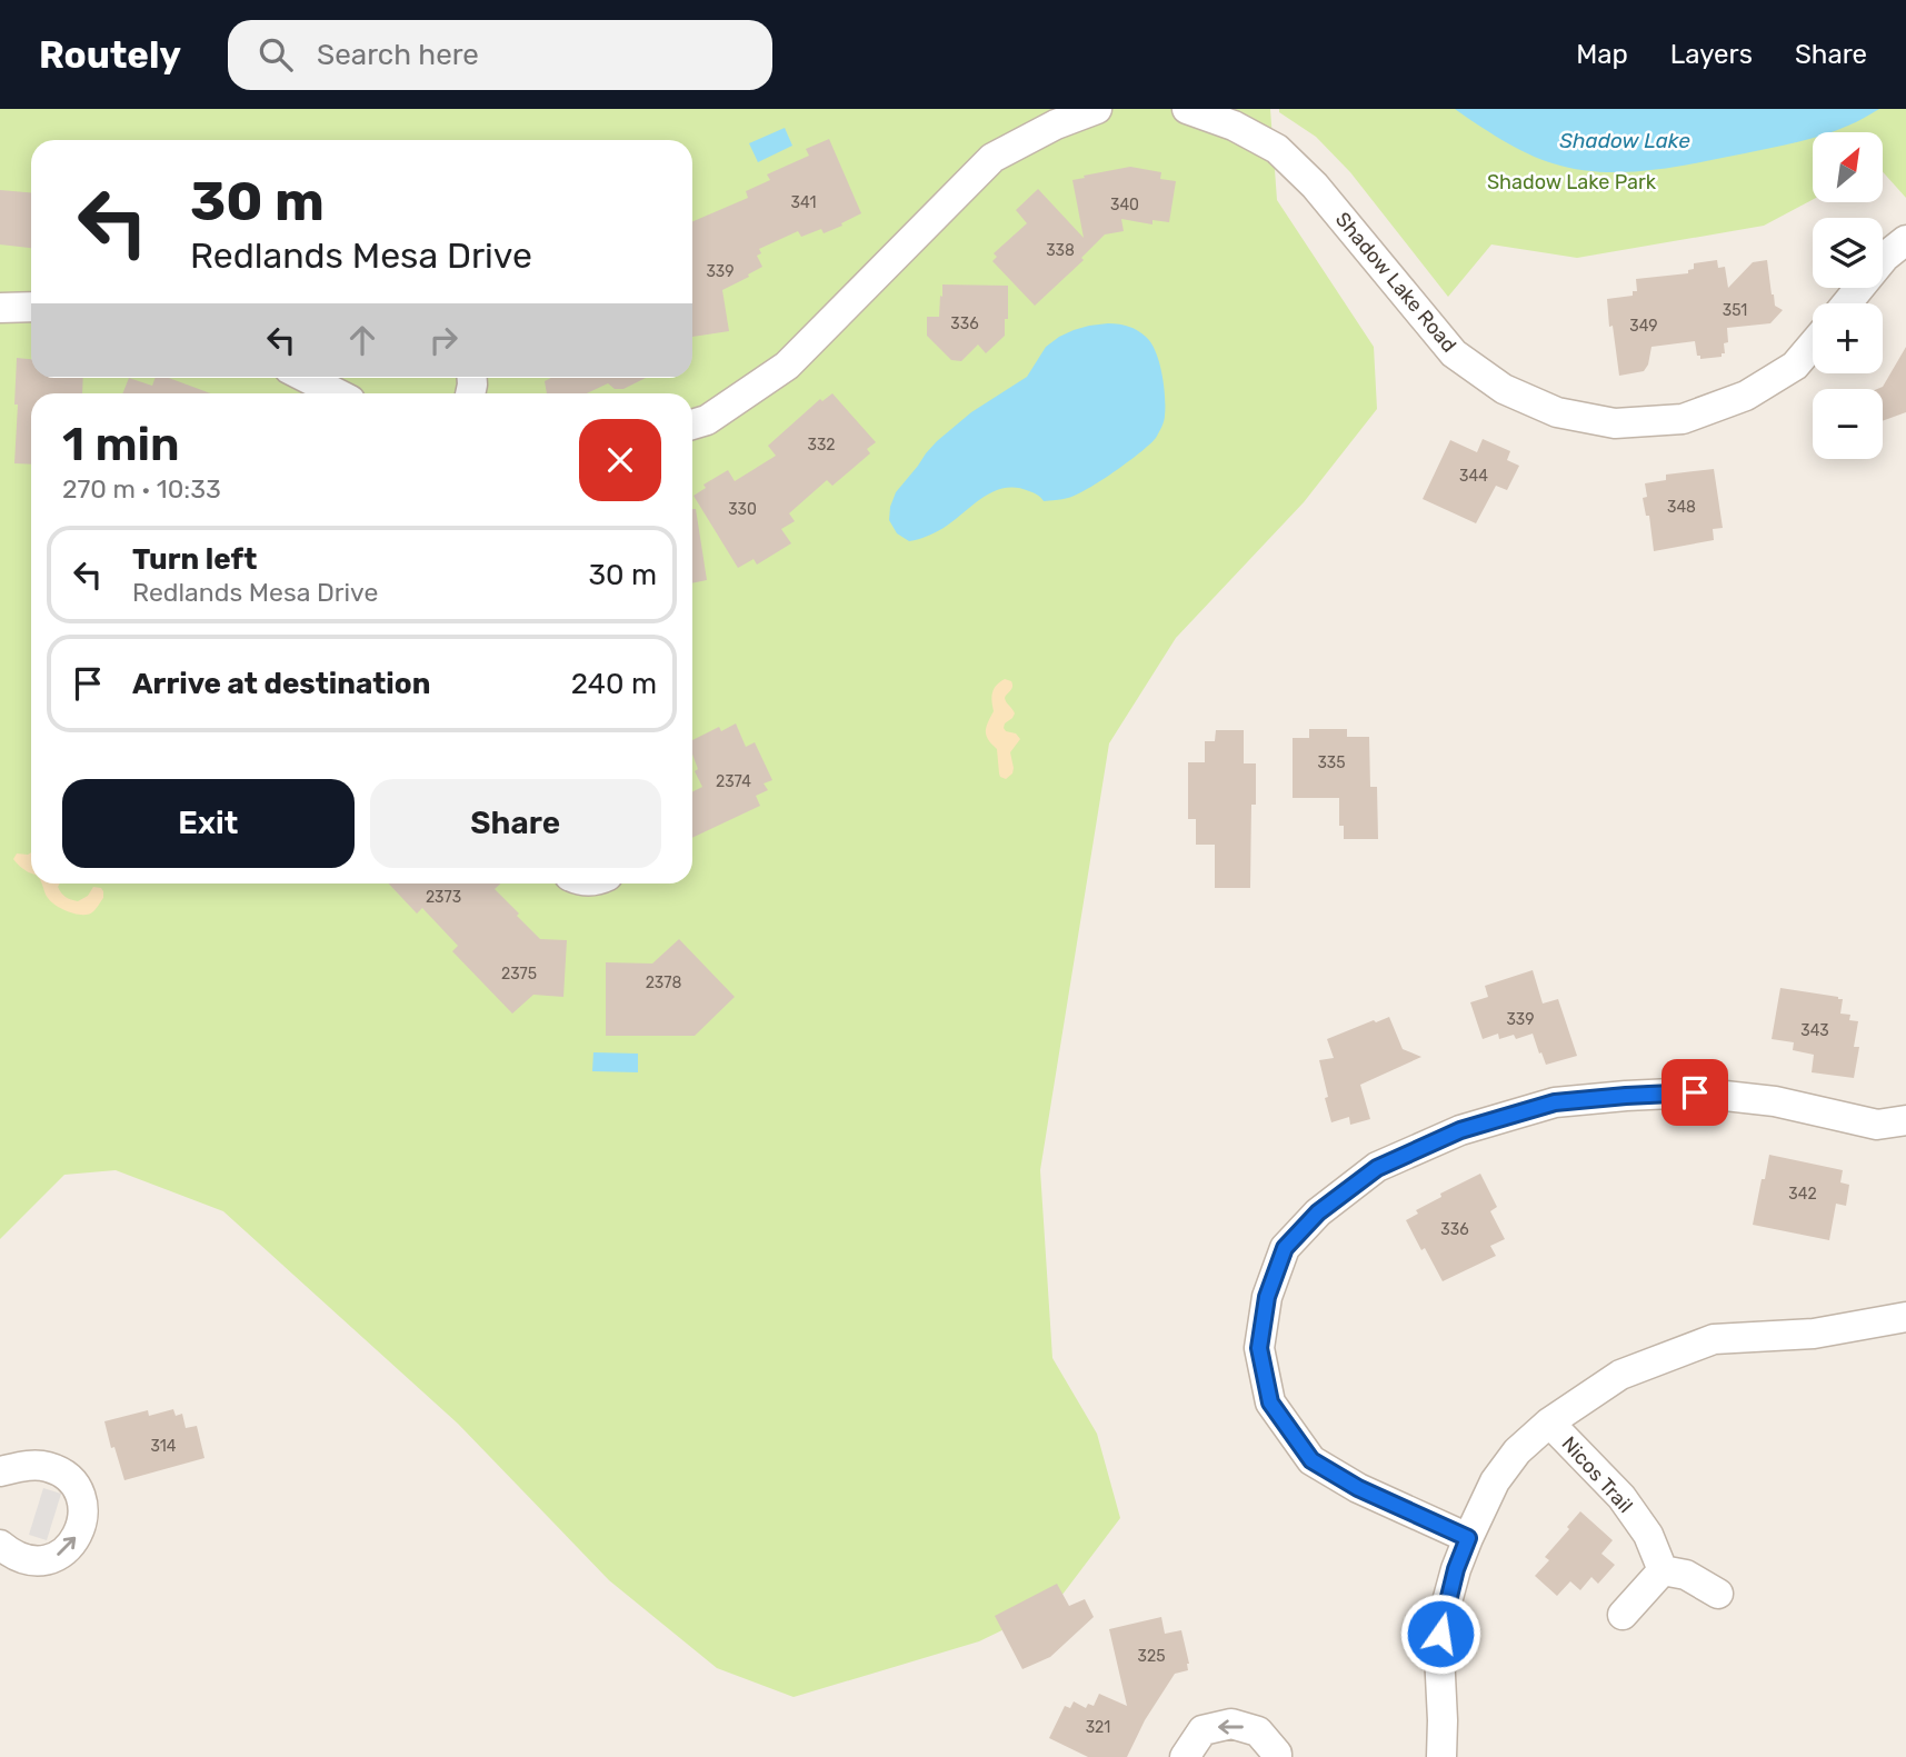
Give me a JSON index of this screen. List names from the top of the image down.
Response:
{
  "streets": {
    "street": ["Shadow Lake Road", "Nicos Trail"]
  },
  "water": ["Shadow Lake"],
  "parks": ["Shadow Lake Park"],
  "house_numbers": [
    "341",
    "340",
    "338",
    "339",
    "351",
    "336",
    "349",
    "332",
    "344",
    "348",
    "330",
    "335",
    "2374",
    "2373",
    "2375",
    "2378",
    "339",
    "343",
    "342",
    "336",
    "314",
    "325",
    "321"
  ],
  "north": "top right",
  "page": {
    "header": "Routely",
    "search": "Search here",
    "nav": ["Map", "Layers", "Share"],
    "map_buttons": ["+", "−"],
    "turn": ["30 m", "Redlands Mesa Drive"],
    "heading": ["1 min", "270 m · 10:33"],
    "list": [
      {
        "name": "Turn left",
        "note": "Redlands Mesa Drive",
        "value": "30 m"
      },
      {
        "name": "Arrive at destination",
        "value": "240 m"
      }
    ],
    "buttons": ["Exit", "Share"]
  }
}
